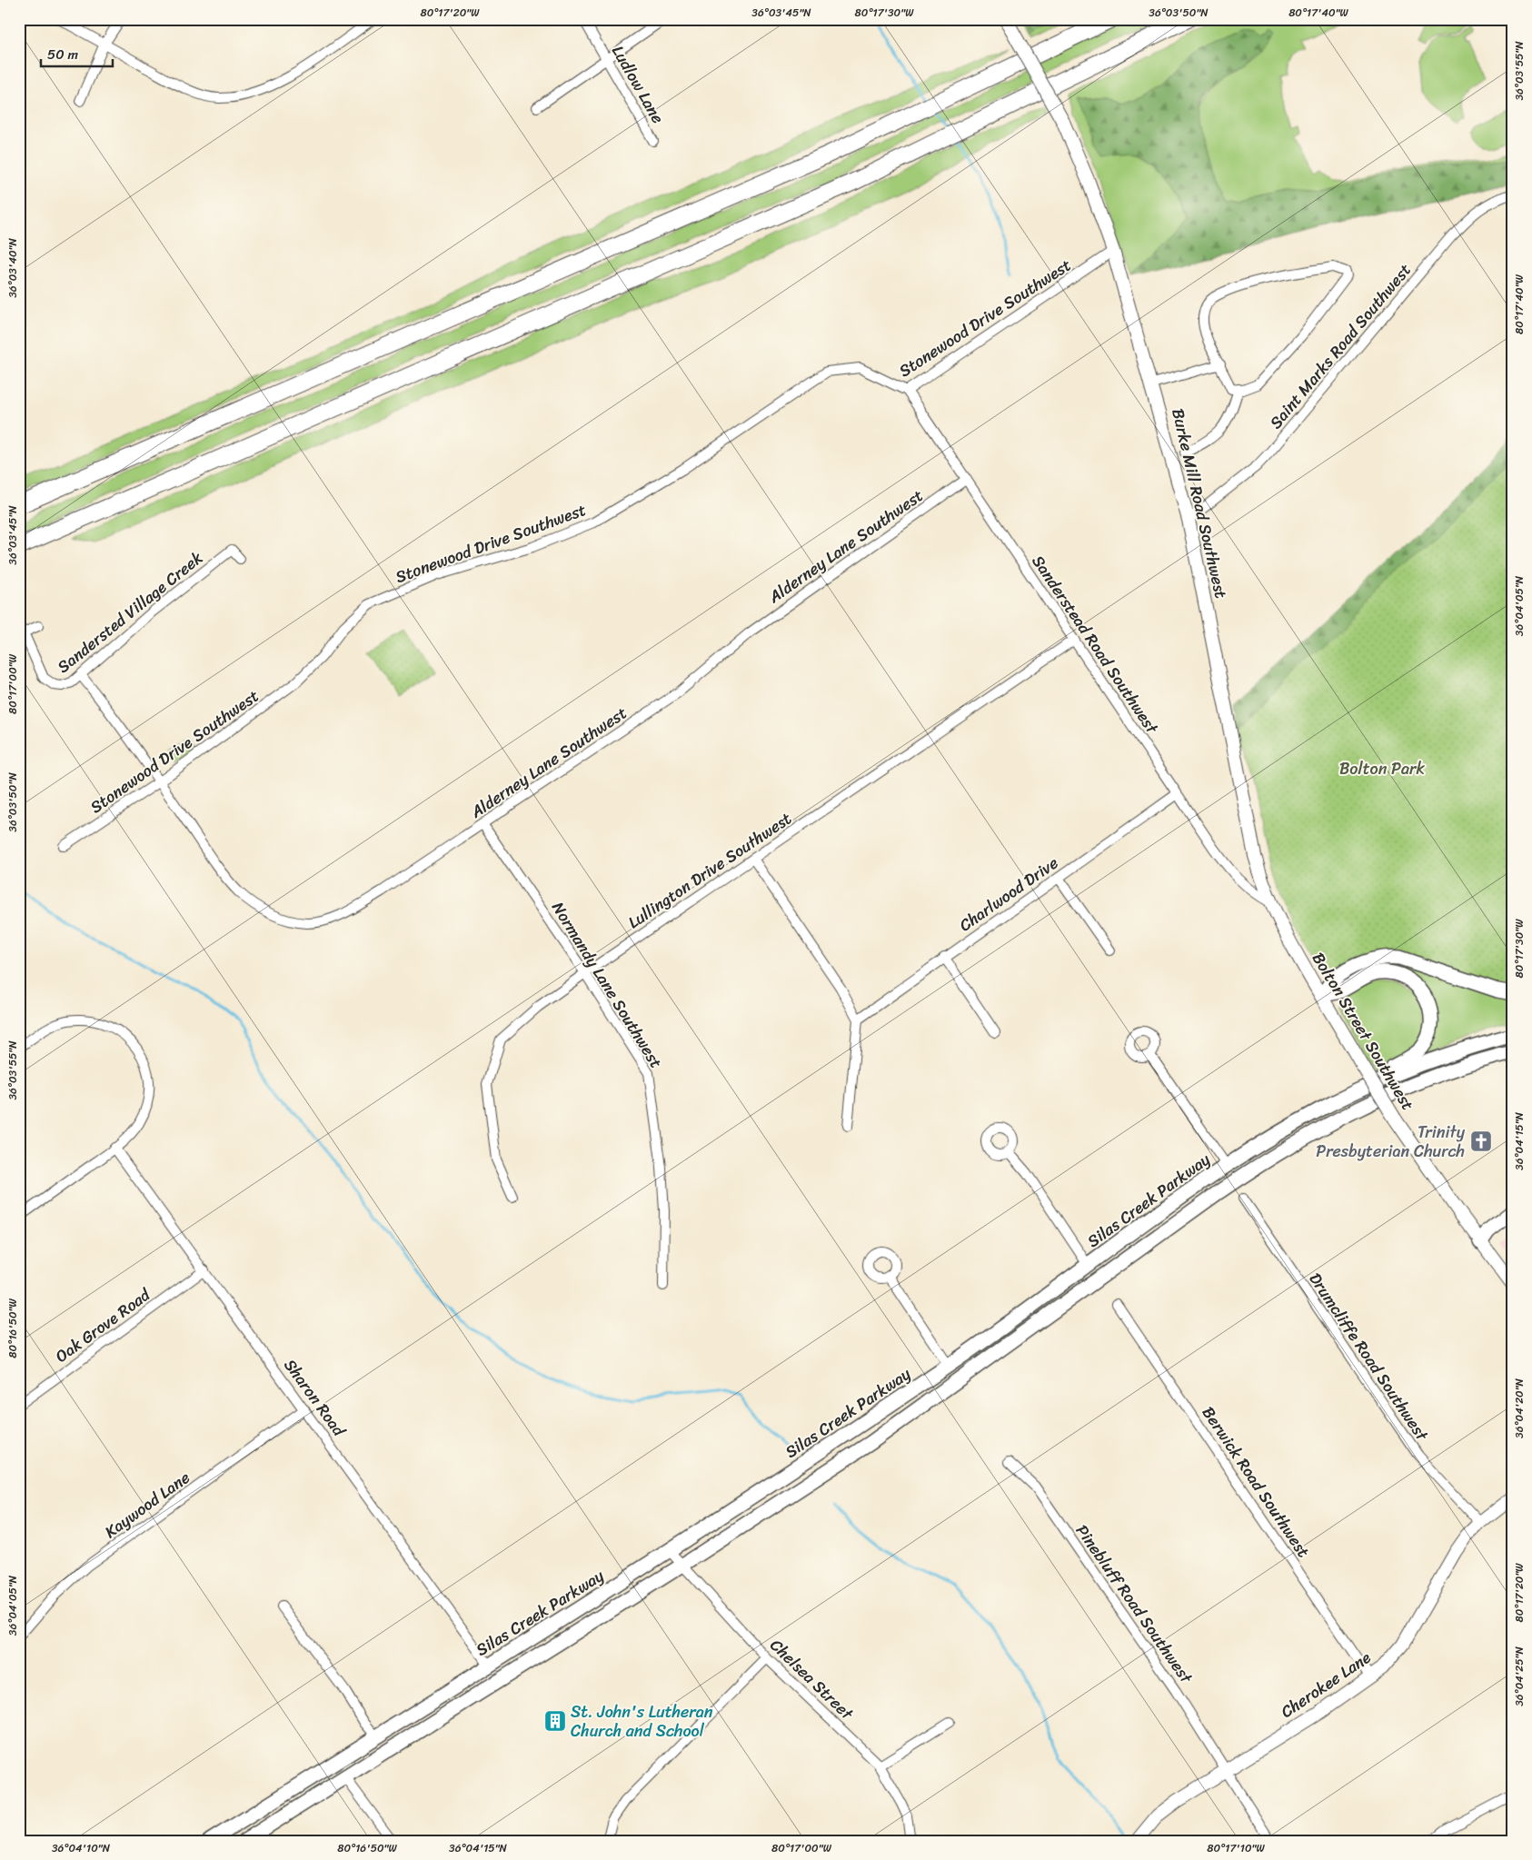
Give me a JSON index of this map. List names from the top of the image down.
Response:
{
  "streets": {
    "main road": ["Silas Creek Parkway"],
    "street": [
      "Ludlow Lane",
      "Stonewood Drive Southwest",
      "Saint Marks Road Southwest",
      "Burke Mill Road Southwest",
      "Alderney Lane Southwest",
      "Sandersted Village Creek",
      "Sanderstead Road Southwest",
      "Lullington Drive Southwest",
      "Charlwood Drive",
      "Normandy Lane Southwest",
      "Bolton Street Southwest",
      "Oak Grove Road",
      "Drumcliffe Road Southwest",
      "Sharon Road",
      "Berwick Road Southwest",
      "Kaywood Lane",
      "Pinebluff Road Southwest",
      "Chelsea Street",
      "Cherokee Lane"
    ]
  },
  "crossings": [
    ["Stonewood Drive Southwest", "Burke Mill Road Southwest"],
    ["Stonewood Drive Southwest", "Alderney Lane Southwest"],
    ["Stonewood Drive Southwest", "Sanderstead Road Southwest"],
    ["Saint Marks Road Southwest", "Burke Mill Road Southwest"],
    ["Burke Mill Road Southwest", "Sanderstead Road Southwest"],
    ["Burke Mill Road Southwest", "Bolton Street Southwest"],
    ["Alderney Lane Southwest", "Sandersted Village Creek"],
    ["Alderney Lane Southwest", "Sanderstead Road Southwest"],
    ["Alderney Lane Southwest", "Normandy Lane Southwest"],
    ["Sanderstead Road Southwest", "Lullington Drive Southwest"],
    ["Sanderstead Road Southwest", "Charlwood Drive"],
    ["Sanderstead Road Southwest", "Bolton Street Southwest"],
    ["Lullington Drive Southwest", "Normandy Lane Southwest"],
    ["Silas Creek Parkway", "Sharon Road"],
    ["Silas Creek Parkway", "Chelsea Street"],
    ["Oak Grove Road", "Sharon Road"],
    ["Drumcliffe Road Southwest", "Cherokee Lane"],
    ["Sharon Road", "Kaywood Lane"],
    ["Berwick Road Southwest", "Cherokee Lane"],
    ["Pinebluff Road Southwest", "Cherokee Lane"]
  ],
  "parks": ["Bolton Park"],
  "places": {
    "church": ["Trinity Presbyterian Church"],
    "building": ["St. John's Lutheran Church and School"]
  },
  "scale_bar": "50 m",
  "coordinates": [
    "80°17'20\"W",
    "36°03'45\"N",
    "80°17'30\"W",
    "36°03'50\"N",
    "80°17'40\"W",
    "36°03'55\"N",
    "36°03'40\"N",
    "36°04'05\"N",
    "80°17'00\"W",
    "36°04'15\"N",
    "80°16'50\"W",
    "36°04'20\"N",
    "36°04'25\"N",
    "36°04'10\"N",
    "80°17'10\"W"
  ]
}
